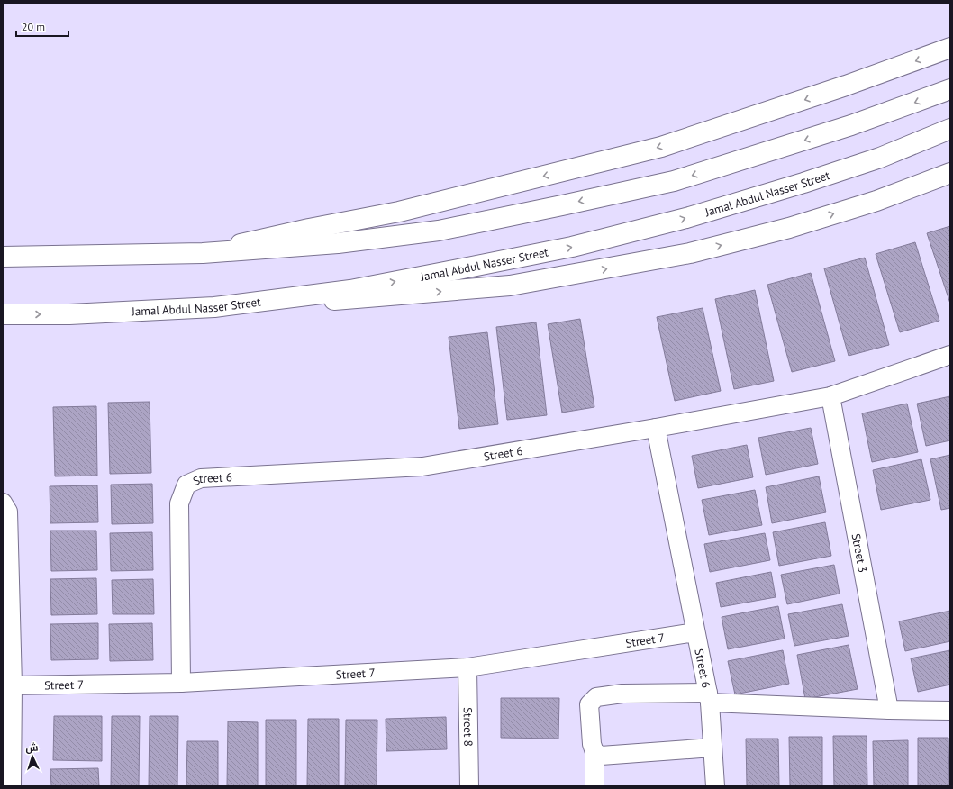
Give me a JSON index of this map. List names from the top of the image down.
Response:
{
  "streets": {
    "main road": ["Jamal Abdul Nasser Street"],
    "street": [
      "Street 6",
      "Street 3",
      "Street 7",
      "Street 8"
    ]
  },
  "crossings": [
    ["Street 6", "Street 7"],
    ["Street 7", "Street 8"]
  ],
  "scale_bar": "20 m",
  "north": "top"
}
